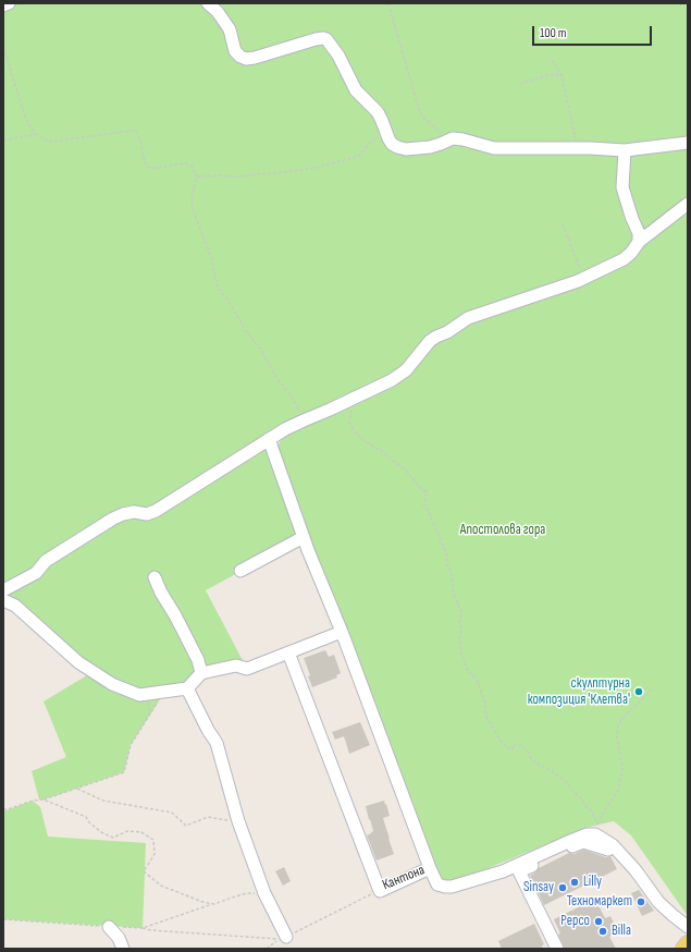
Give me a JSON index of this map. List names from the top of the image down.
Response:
{
  "streets": {
    "street": ["Кантона"]
  },
  "parks": ["Апостолова гора"],
  "places": [
    "скулптурна композиция 'Клетва'",
    "Lilly",
    "Sinsay",
    "Техномаркет",
    "Pepco",
    "Billa"
  ],
  "scale_bar": "100 m"
}
